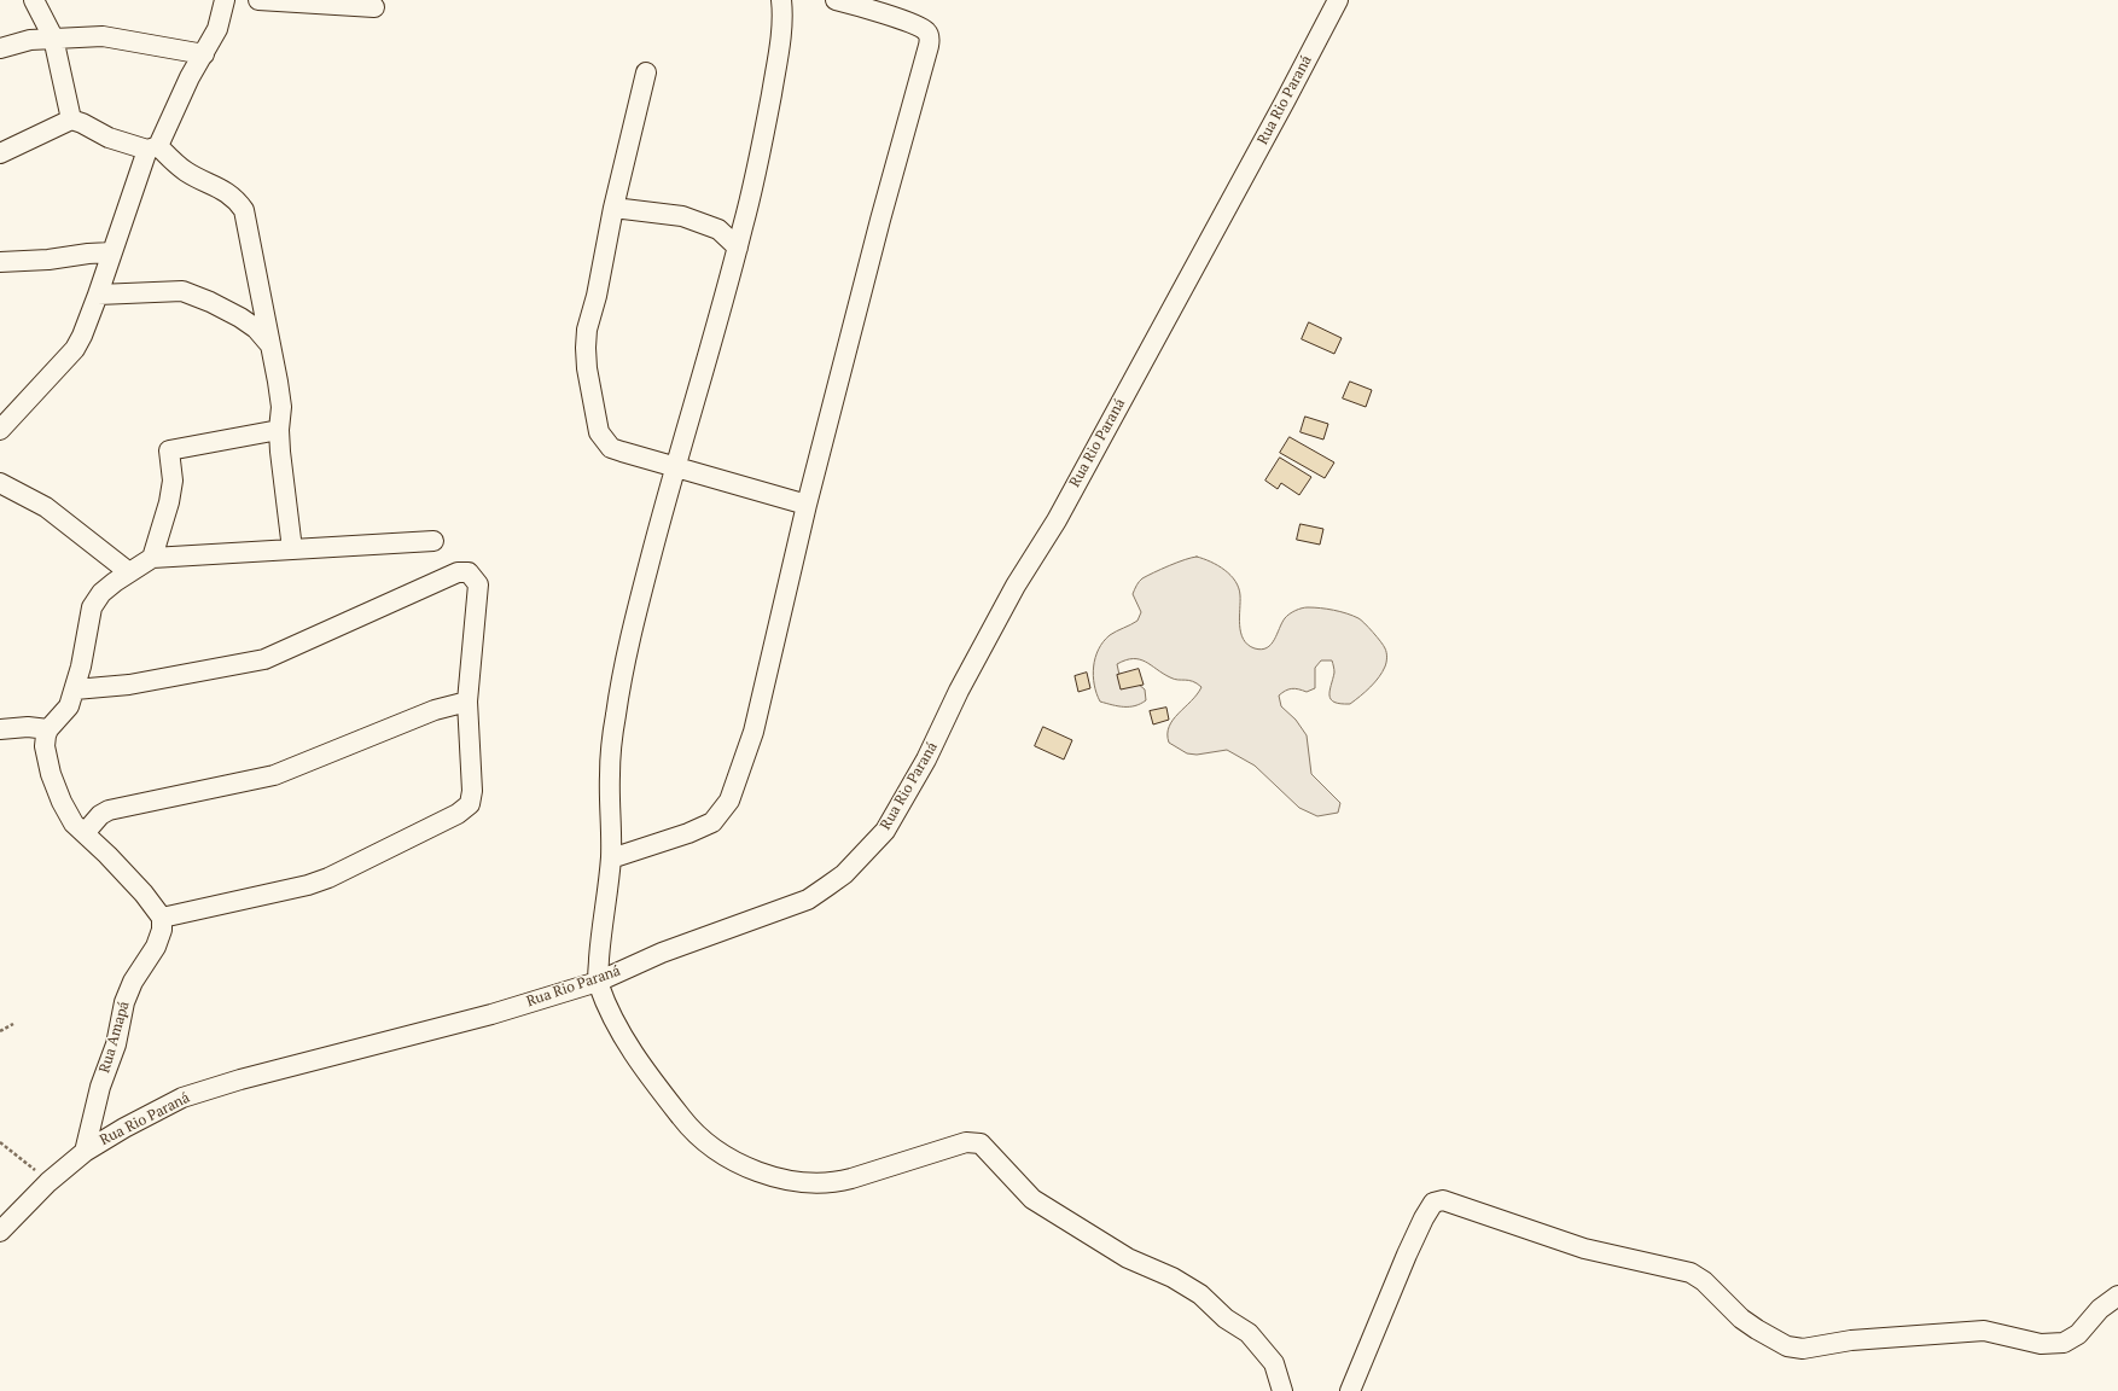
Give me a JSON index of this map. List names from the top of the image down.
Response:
{
  "streets": {
    "street": ["Rua Rio Paraná", "Rua Amapá"]
  },
  "crossings": [
    ["Rua Rio Paraná", "Rua Amapá"]
  ]
}
